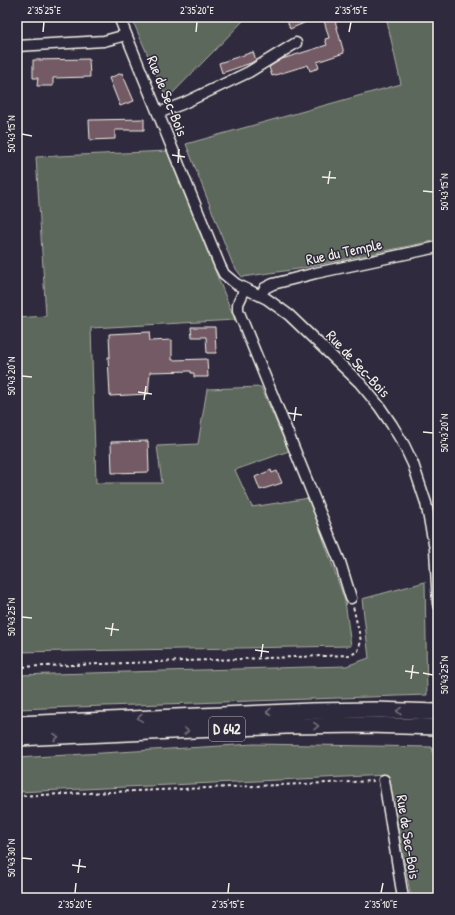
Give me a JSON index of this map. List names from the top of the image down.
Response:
{
  "streets": {
    "highway": ["D 642"],
    "street": ["Rue de Sec-Bois", "Rue du Temple"]
  },
  "crossings": [
    ["Rue de Sec-Bois", "Rue du Temple"]
  ],
  "coordinates": [
    "2°35'25\"E",
    "2°35'20\"E",
    "2°35'15\"E",
    "50°43'15\"N",
    "50°43'20\"N",
    "50°43'25\"N",
    "50°43'30\"N",
    "2°35'10\"E"
  ]
}
